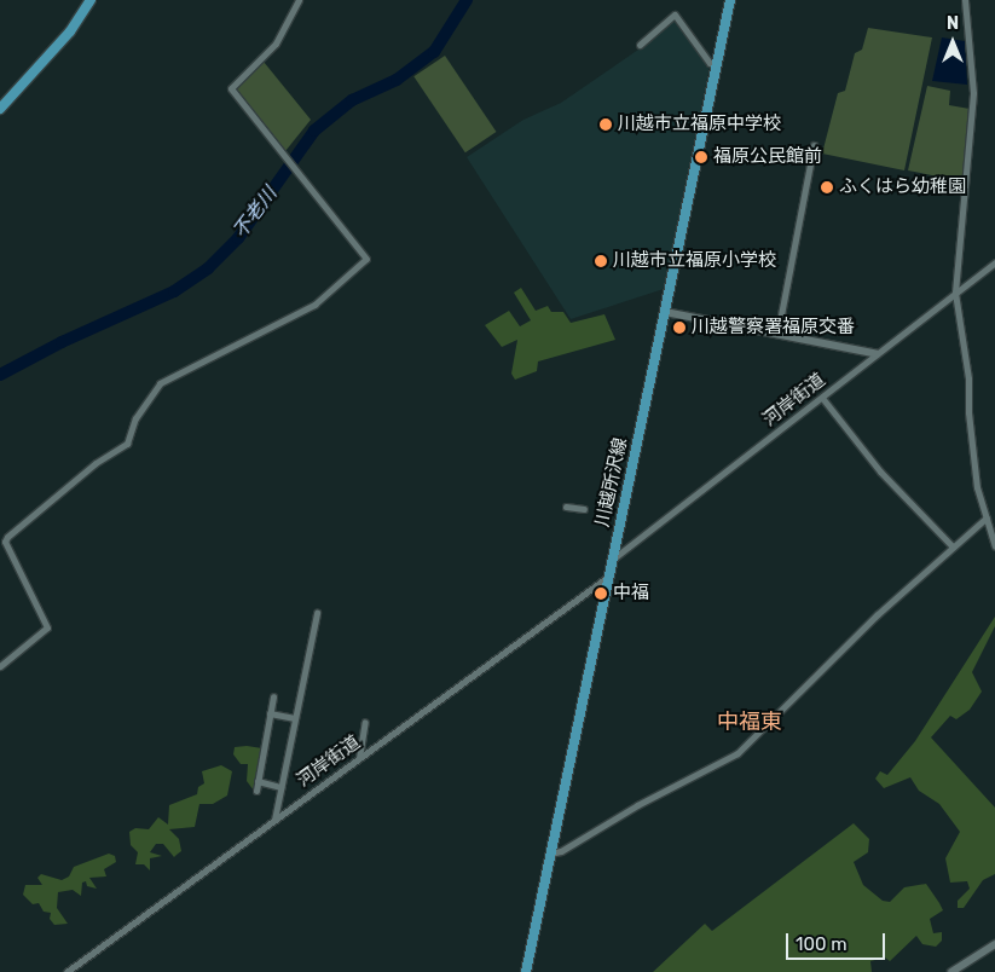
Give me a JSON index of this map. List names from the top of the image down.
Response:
{
  "streets": {
    "main road": ["川越所沢線"],
    "street": ["河岸街道"]
  },
  "crossings": [
    ["河岸街道", "川越所沢線"]
  ],
  "districts": ["中福東"],
  "water": ["不老川"],
  "places": [
    "川越市立福原中学校",
    "福原公民館前",
    "ふくはら幼稚園",
    "川越市立福原小学校",
    "川越警察署福原交番",
    "中福"
  ],
  "scale_bar": "100 m",
  "north": "top"
}
